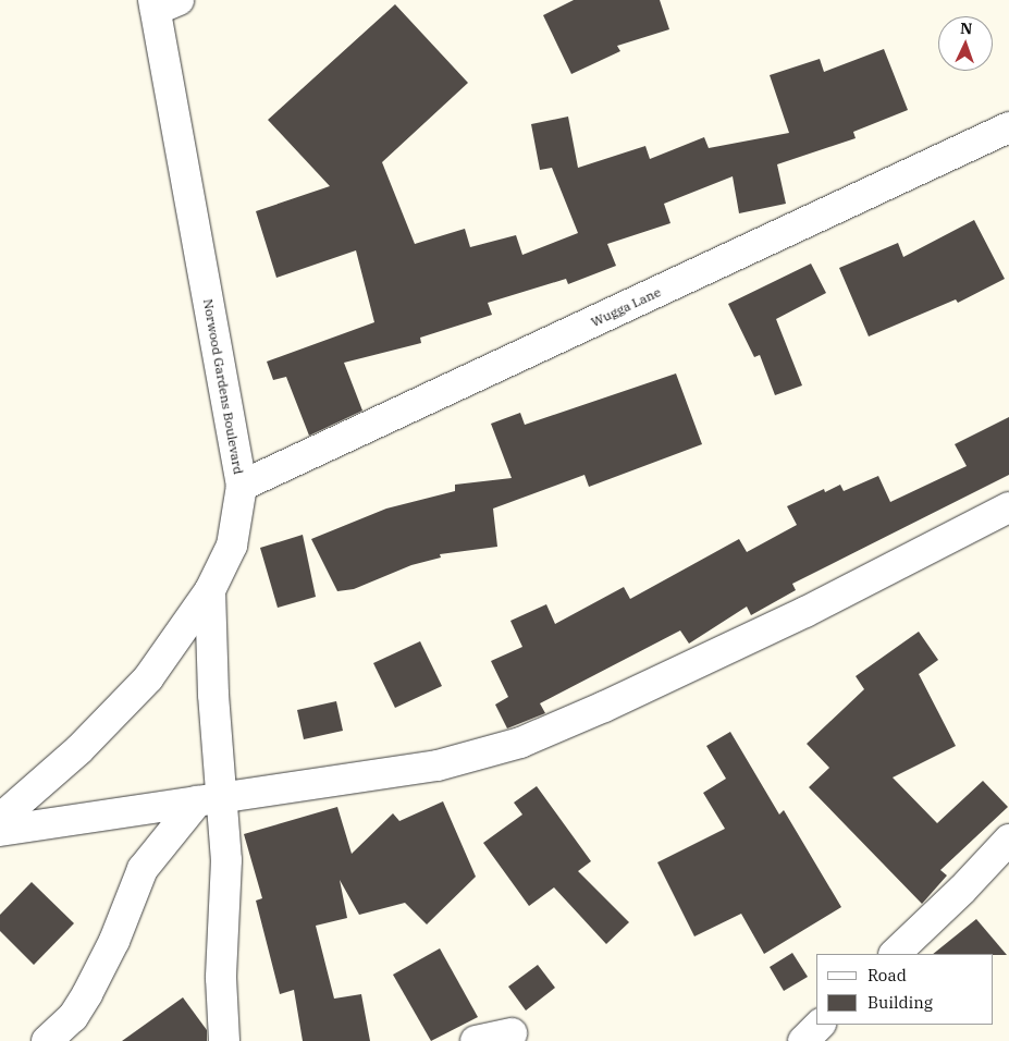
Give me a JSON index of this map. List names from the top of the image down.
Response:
{
  "streets": {
    "street": ["Wugga Lane", "Norwood Gardens Boulevard"]
  },
  "crossings": [
    ["Wugga Lane", "Norwood Gardens Boulevard"]
  ],
  "legend": ["Road", "Building"],
  "north": "top"
}
